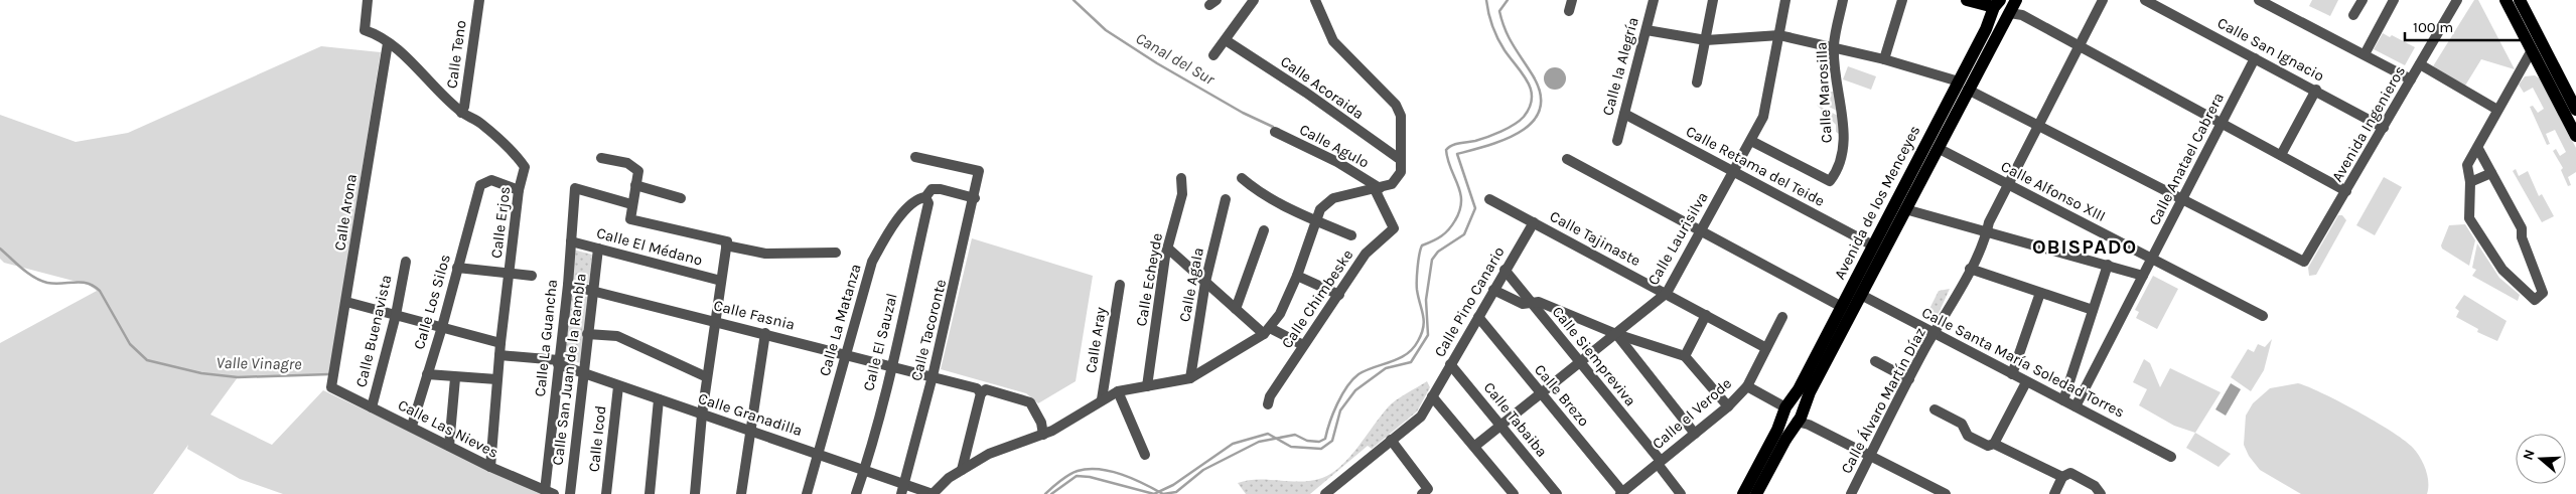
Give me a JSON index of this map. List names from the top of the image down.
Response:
{
  "streets": {
    "main road": ["Avenida de los Menceyes"],
    "street": [
      "Calle San Ignacio",
      "Calle Teno",
      "Calle la Alegría",
      "Calle Acoraida",
      "Calle Marosilla",
      "Avenida Ingenieros",
      "Calle Agulo",
      "Calle Anatael Cabrera",
      "Calle Retama del Teide",
      "Calle Alfonso XIII",
      "Calle Arona",
      "Calle Erjos",
      "Calle Tajinaste",
      "Calle Laurisilva",
      "Calle El Médano",
      "Calle Echeyde",
      "Calle Agala",
      "Calle Chimbeske",
      "Calle Los Silos",
      "Calle Pino Canario",
      "Calle Fasnia",
      "Calle La Matanza",
      "Calle Tacoronte",
      "Calle Buenavista",
      "Calle La Guancha",
      "Calle Aray",
      "Calle El Sauzal",
      "Calle Siempreviva",
      "Calle Santa María Soledad Torres",
      "Calle San Juan de la Rambla",
      "Calle Brezo",
      "Calle Álvaro Martín Díaz",
      "Calle el Verode",
      "Calle Granadilla",
      "Calle Tabaiba",
      "Calle Las Nieves",
      "Calle Icod"
    ]
  },
  "crossings": [
    ["Calle San Ignacio", "Avenida Ingenieros"],
    ["Calle San Ignacio", "Calle Anatael Cabrera"],
    ["Calle Teno", "Calle Erjos"],
    ["Calle la Alegría", "Calle Retama del Teide"],
    ["Calle Marosilla", "Calle Laurisilva"],
    ["Avenida Ingenieros", "Calle Anatael Cabrera"],
    ["Calle Agulo", "Calle Chimbeske"],
    ["Calle Anatael Cabrera", "Calle Alfonso XIII"],
    ["Calle Anatael Cabrera", "Calle Santa María Soledad Torres"],
    ["Calle Retama del Teide", "Avenida de los Menceyes"],
    ["Calle Retama del Teide", "Calle Laurisilva"],
    ["Calle Alfonso XIII", "Avenida de los Menceyes"],
    ["Calle Alfonso XIII", "Calle Álvaro Martín Díaz"],
    ["Avenida de los Menceyes", "Calle Santa María Soledad Torres"],
    ["Calle Arona", "Calle Erjos"],
    ["Calle Arona", "Calle Las Nieves"],
    ["Calle Erjos", "Calle Los Silos"],
    ["Calle Erjos", "Calle Granadilla"],
    ["Calle Erjos", "Calle Las Nieves"],
    ["Calle Tajinaste", "Calle Laurisilva"],
    ["Calle Tajinaste", "Calle Pino Canario"],
    ["Calle Tajinaste", "Calle el Verode"],
    ["Calle Laurisilva", "Calle Siempreviva"],
    ["Calle Laurisilva", "Calle Brezo"],
    ["Calle Laurisilva", "Calle Tabaiba"],
    ["Calle El Médano", "Calle La Guancha"],
    ["Calle El Médano", "Calle San Juan de la Rambla"],
    ["Calle Los Silos", "Calle Las Nieves"],
    ["Calle Pino Canario", "Calle Siempreviva"],
    ["Calle Pino Canario", "Calle Brezo"],
    ["Calle Pino Canario", "Calle Tabaiba"],
    ["Calle Fasnia", "Calle La Matanza"],
    ["Calle Fasnia", "Calle Tacoronte"],
    ["Calle Fasnia", "Calle La Guancha"],
    ["Calle Fasnia", "Calle El Sauzal"],
    ["Calle Fasnia", "Calle San Juan de la Rambla"],
    ["Calle La Matanza", "Calle Tacoronte"],
    ["Calle La Matanza", "Calle El Sauzal"],
    ["Calle La Matanza", "Calle Granadilla"],
    ["Calle Tacoronte", "Calle Granadilla"],
    ["Calle Buenavista", "Calle Las Nieves"],
    ["Calle La Guancha", "Calle Granadilla"],
    ["Calle La Guancha", "Calle Las Nieves"],
    ["Calle El Sauzal", "Calle Granadilla"],
    ["Calle Siempreviva", "Calle el Verode"],
    ["Calle Santa María Soledad Torres", "Calle Álvaro Martín Díaz"],
    ["Calle San Juan de la Rambla", "Calle Granadilla"],
    ["Calle Brezo", "Calle el Verode"],
    ["Calle Granadilla", "Calle Icod"]
  ],
  "districts": ["OBISPADO"],
  "water": ["Canal del Sur", "Valle Vinagre"],
  "scale_bar": "100 m",
  "north": "left"
}
